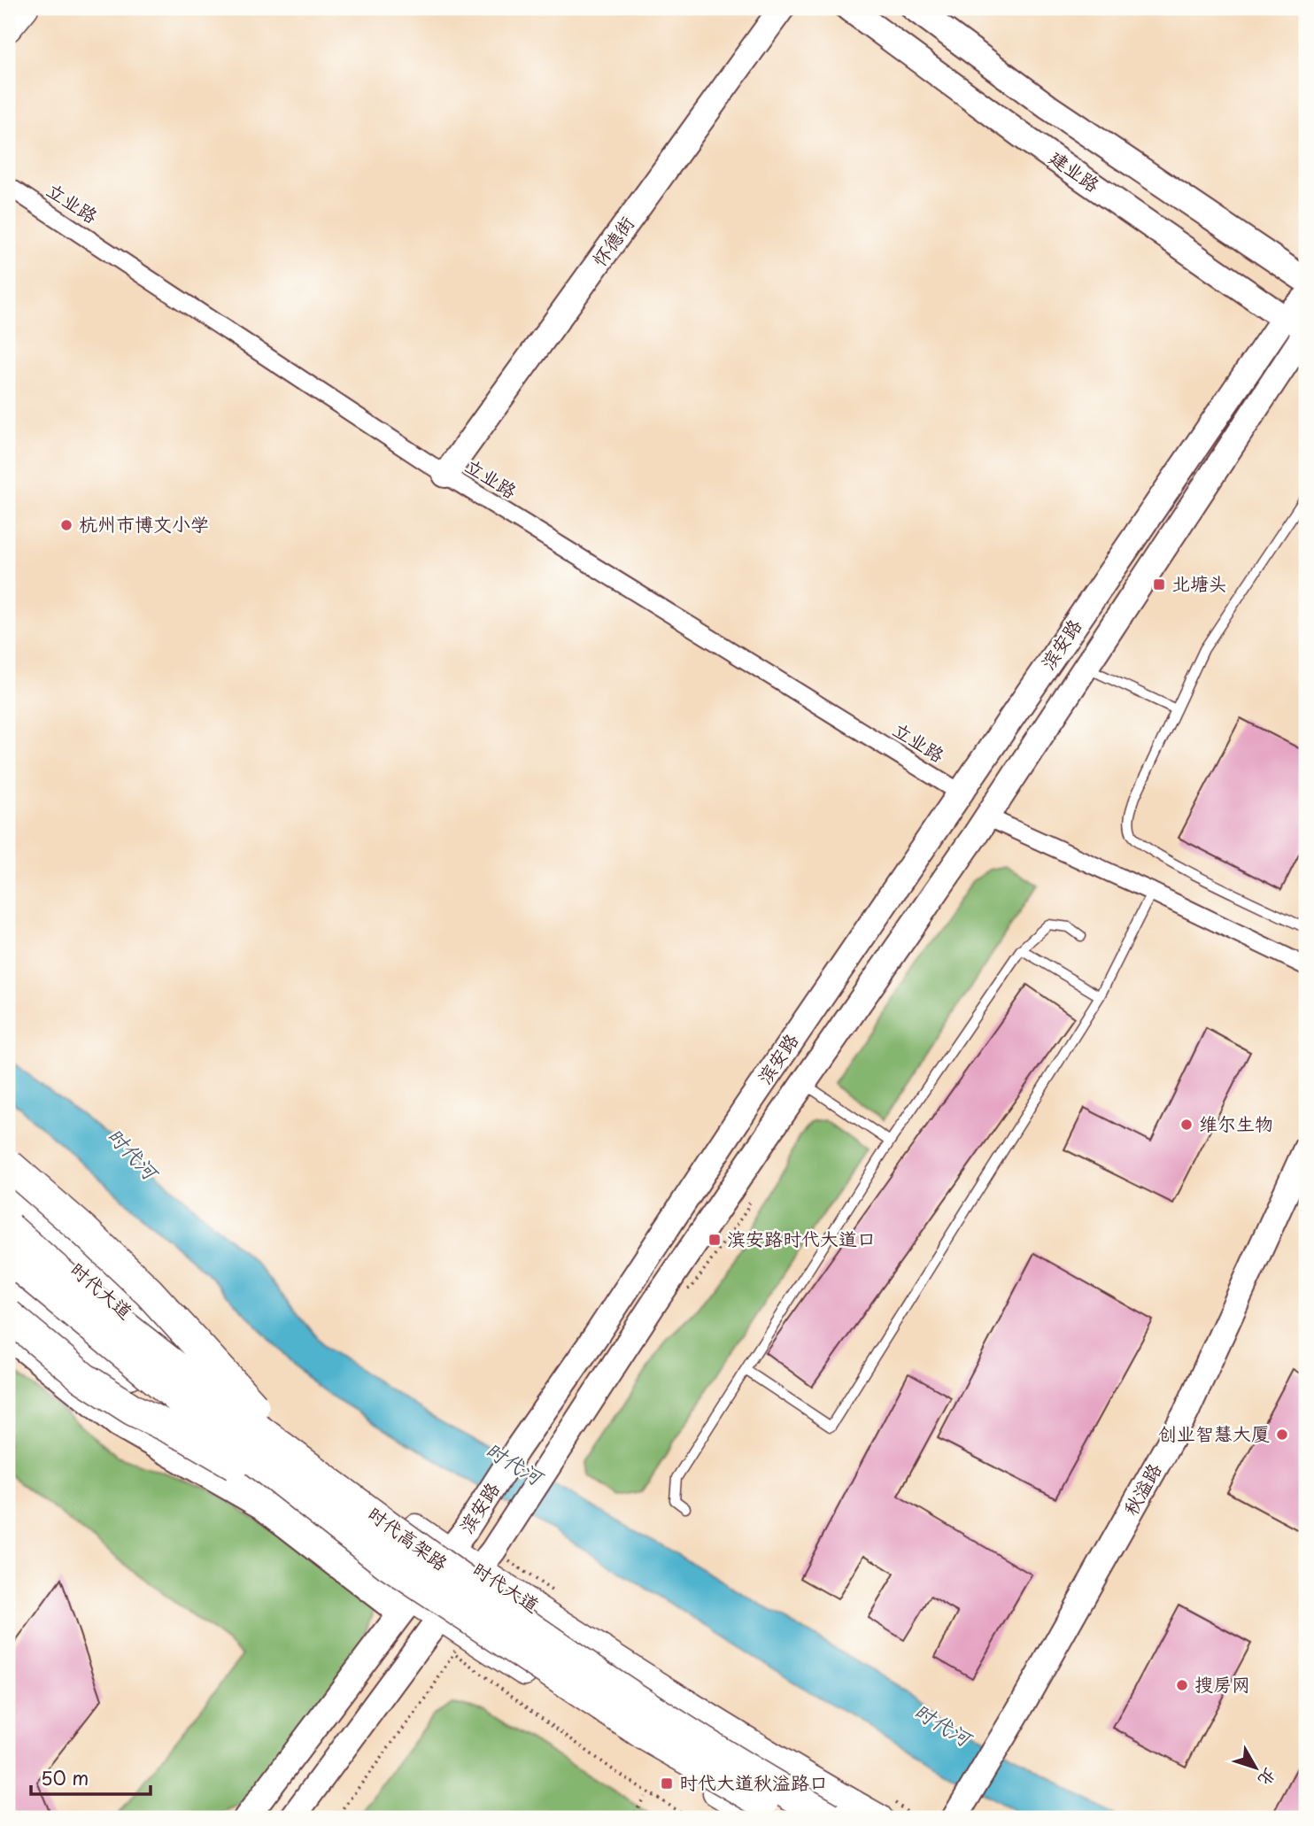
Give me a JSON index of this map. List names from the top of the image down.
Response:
{
  "streets": {
    "highway": ["时代高架路"],
    "main road": [
      "建业路",
      "怀德街",
      "滨安路",
      "时代大道",
      "秋溢路"
    ],
    "street": ["立业路"]
  },
  "crossings": [
    ["建业路", "滨安路"],
    ["立业路", "怀德街"],
    ["立业路", "滨安路"],
    ["滨安路", "时代大道"]
  ],
  "water": ["时代河"],
  "places": {
    "other": [
      "杭州市博文小学",
      "维尔生物",
      "创业智慧大厦",
      "搜房网"
    ],
    "transit": ["北塘头", "滨安路时代大道口", "时代大道秋溢路口"]
  },
  "scale_bar": "50 m",
  "north": "bottom right"
}
